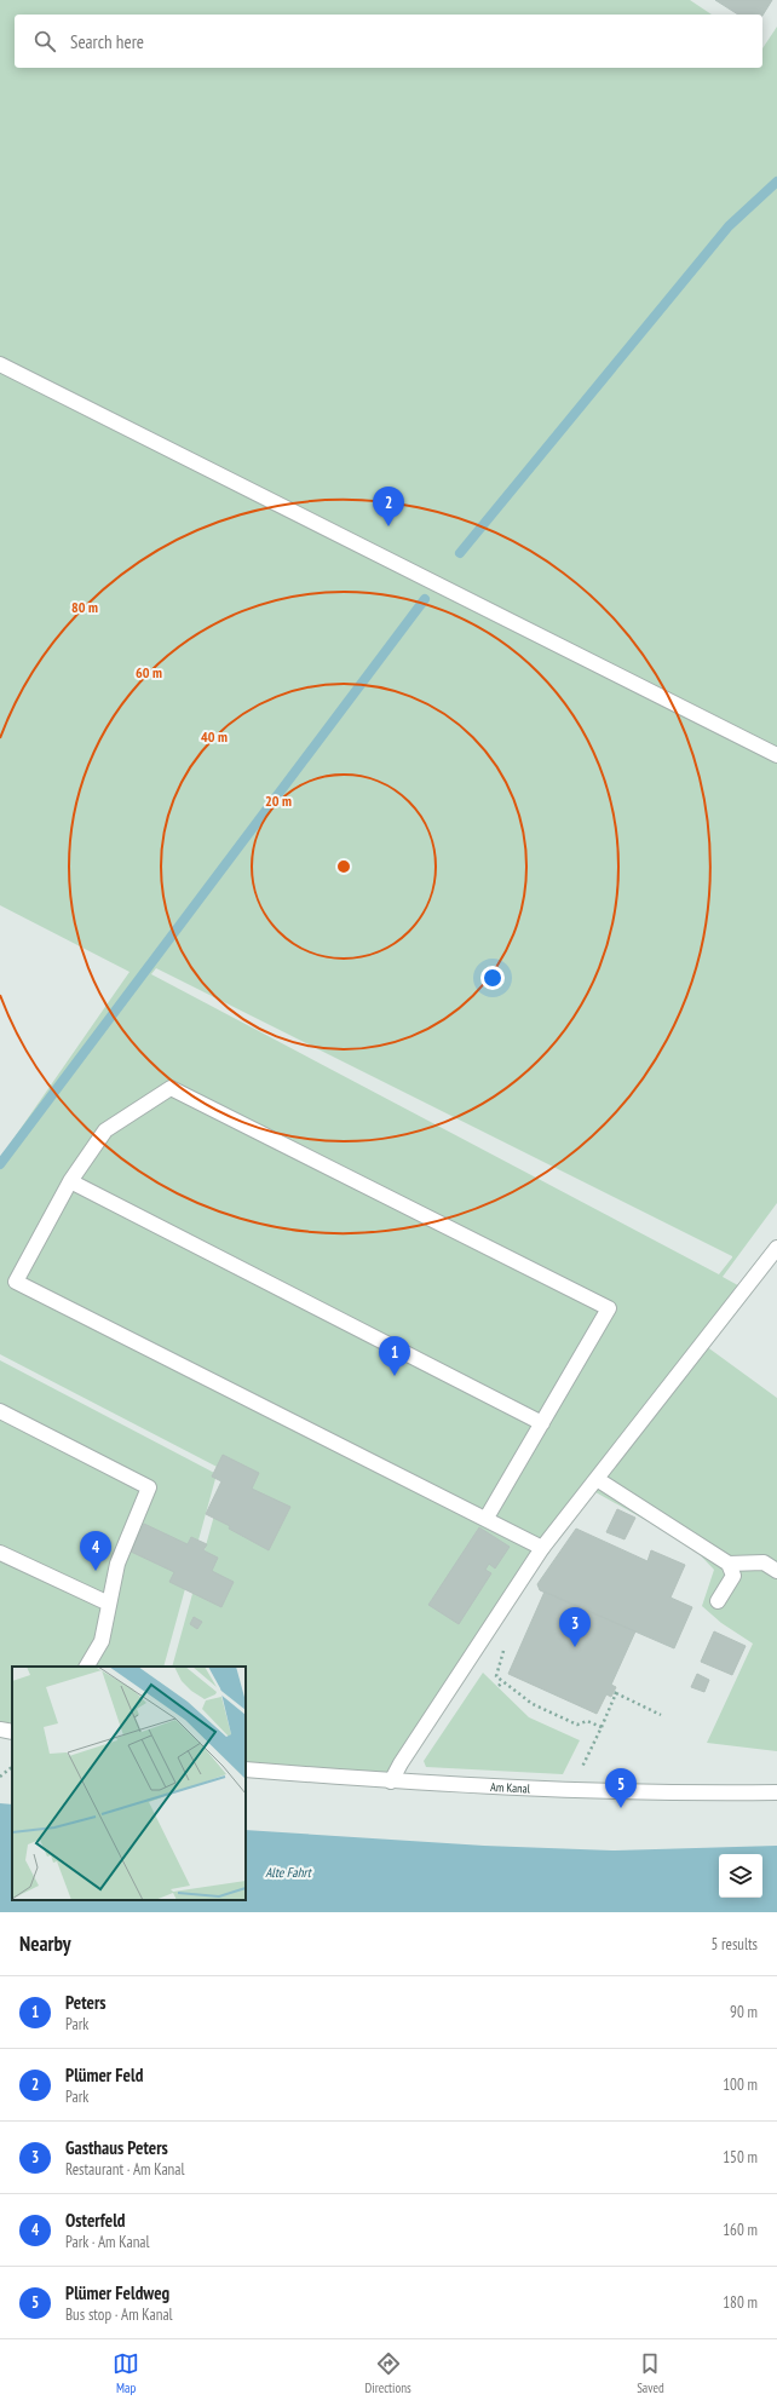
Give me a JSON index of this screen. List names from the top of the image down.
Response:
{
  "streets": {
    "street": ["Am Kanal"]
  },
  "water": ["Alte Fahrt"],
  "page": {
    "search": "Search here",
    "pins": [
      "2",
      "1",
      "4",
      "3",
      "5"
    ],
    "heading": ["Nearby", "5 results"],
    "list": [
      {
        "mark": "1",
        "name": "Peters",
        "note": "Park",
        "value": "90 m"
      },
      {
        "mark": "2",
        "name": "Plümer Feld",
        "note": "Park",
        "value": "100 m"
      },
      {
        "mark": "3",
        "name": "Gasthaus Peters",
        "note": "Restaurant · Am Kanal",
        "value": "150 m"
      },
      {
        "mark": "4",
        "name": "Osterfeld",
        "note": "Park · Am Kanal",
        "value": "160 m"
      },
      {
        "mark": "5",
        "name": "Plümer Feldweg",
        "note": "Bus stop · Am Kanal",
        "value": "180 m"
      }
    ],
    "nav": ["Map", "Directions", "Saved"]
  },
  "rings": [
    "80 m",
    "60 m",
    "40 m",
    "20 m"
  ]
}
